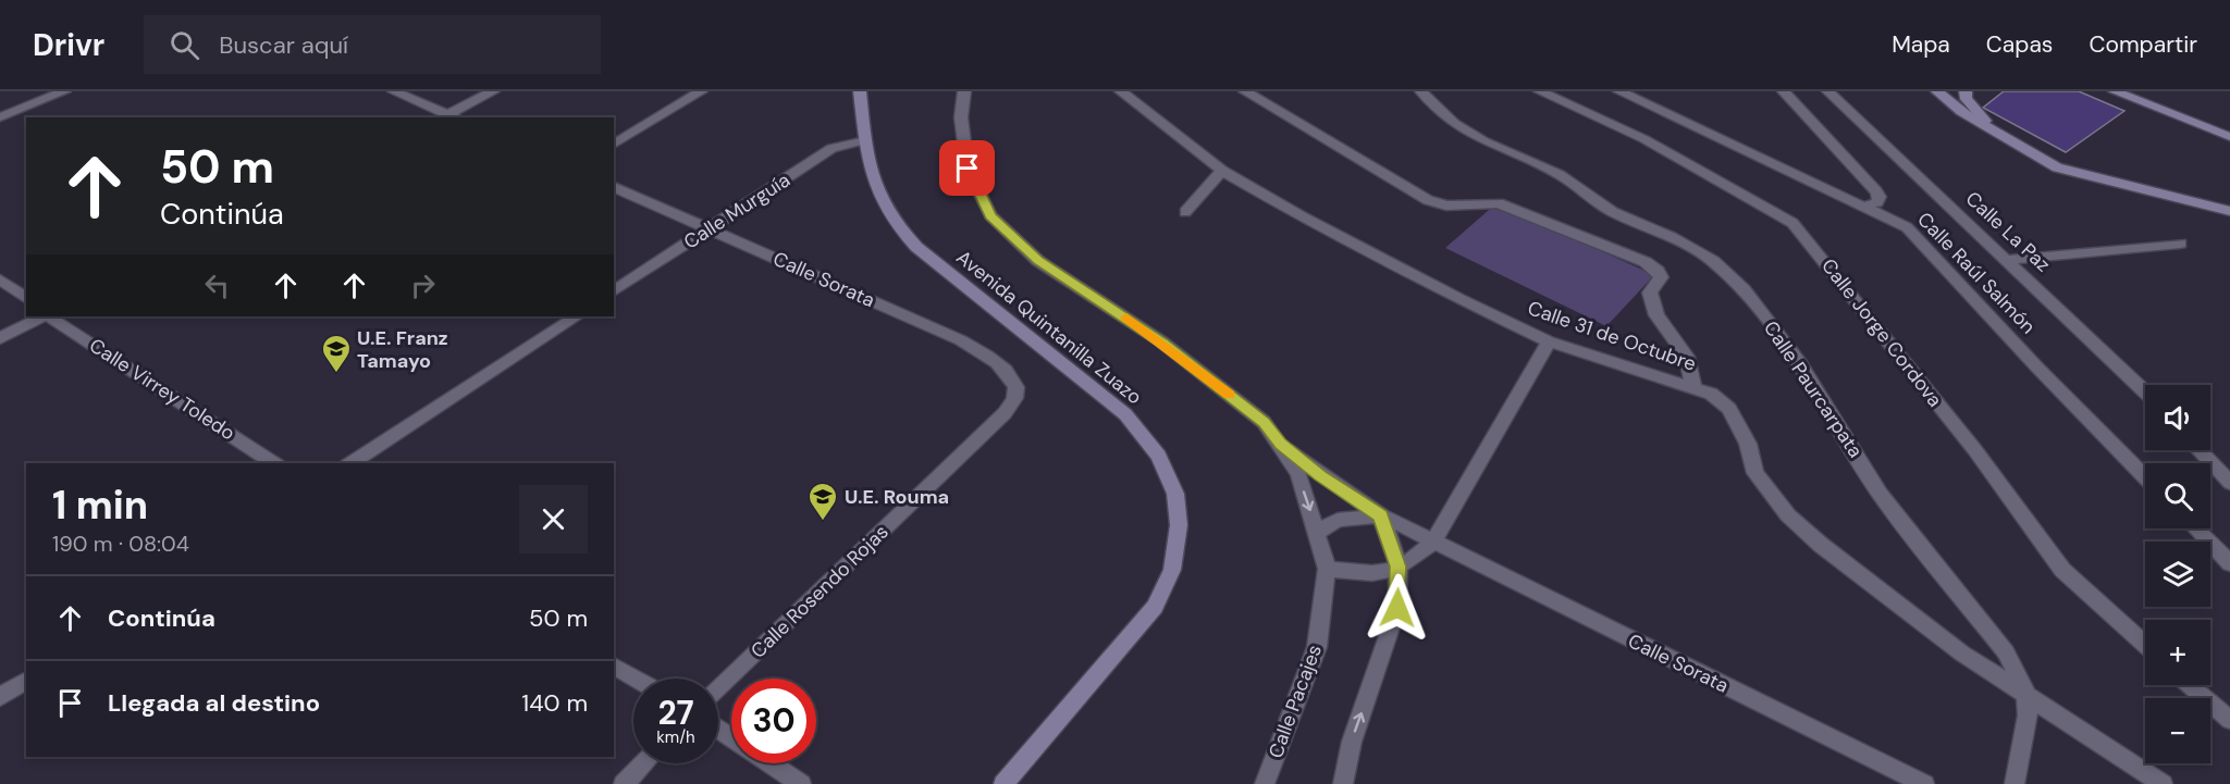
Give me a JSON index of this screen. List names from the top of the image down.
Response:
{
  "streets": {
    "street": [
      "Calle Murguía",
      "Calle La Paz",
      "Calle Raúl Salmón",
      "Calle Sorata",
      "Avenida Quintanilla Zuazo",
      "Calle Jorge Cordova",
      "Calle 31 de Octubre",
      "Calle Virrey Toledo",
      "Calle Paurcarpata",
      "Calle Rosendo Rojas",
      "Calle Pacajes"
    ]
  },
  "crossings": [
    ["Calle Murguía", "Calle Sorata"],
    ["Calle Murguía", "Avenida Quintanilla Zuazo"],
    ["Calle Sorata", "Calle Rosendo Rojas"],
    ["Calle 31 de Octubre", "Calle Paurcarpata"]
  ],
  "places": {
    "school or university": ["U.E. Franz Tamayo", "U.E. Rouma"]
  },
  "page": {
    "header": "Drivr",
    "search": "Buscar aquí",
    "nav": ["Mapa", "Capas", "Compartir"],
    "turn": ["50 m", "Continúa"],
    "map_buttons": ["+", "−"],
    "heading": ["1 min", "190 m · 08:04"],
    "list": [
      {
        "name": "Continúa",
        "value": "50 m"
      },
      {
        "name": "Llegada al destino",
        "value": "140 m"
      }
    ],
    "speed": "27 km/h",
    "limit": "30"
  }
}
